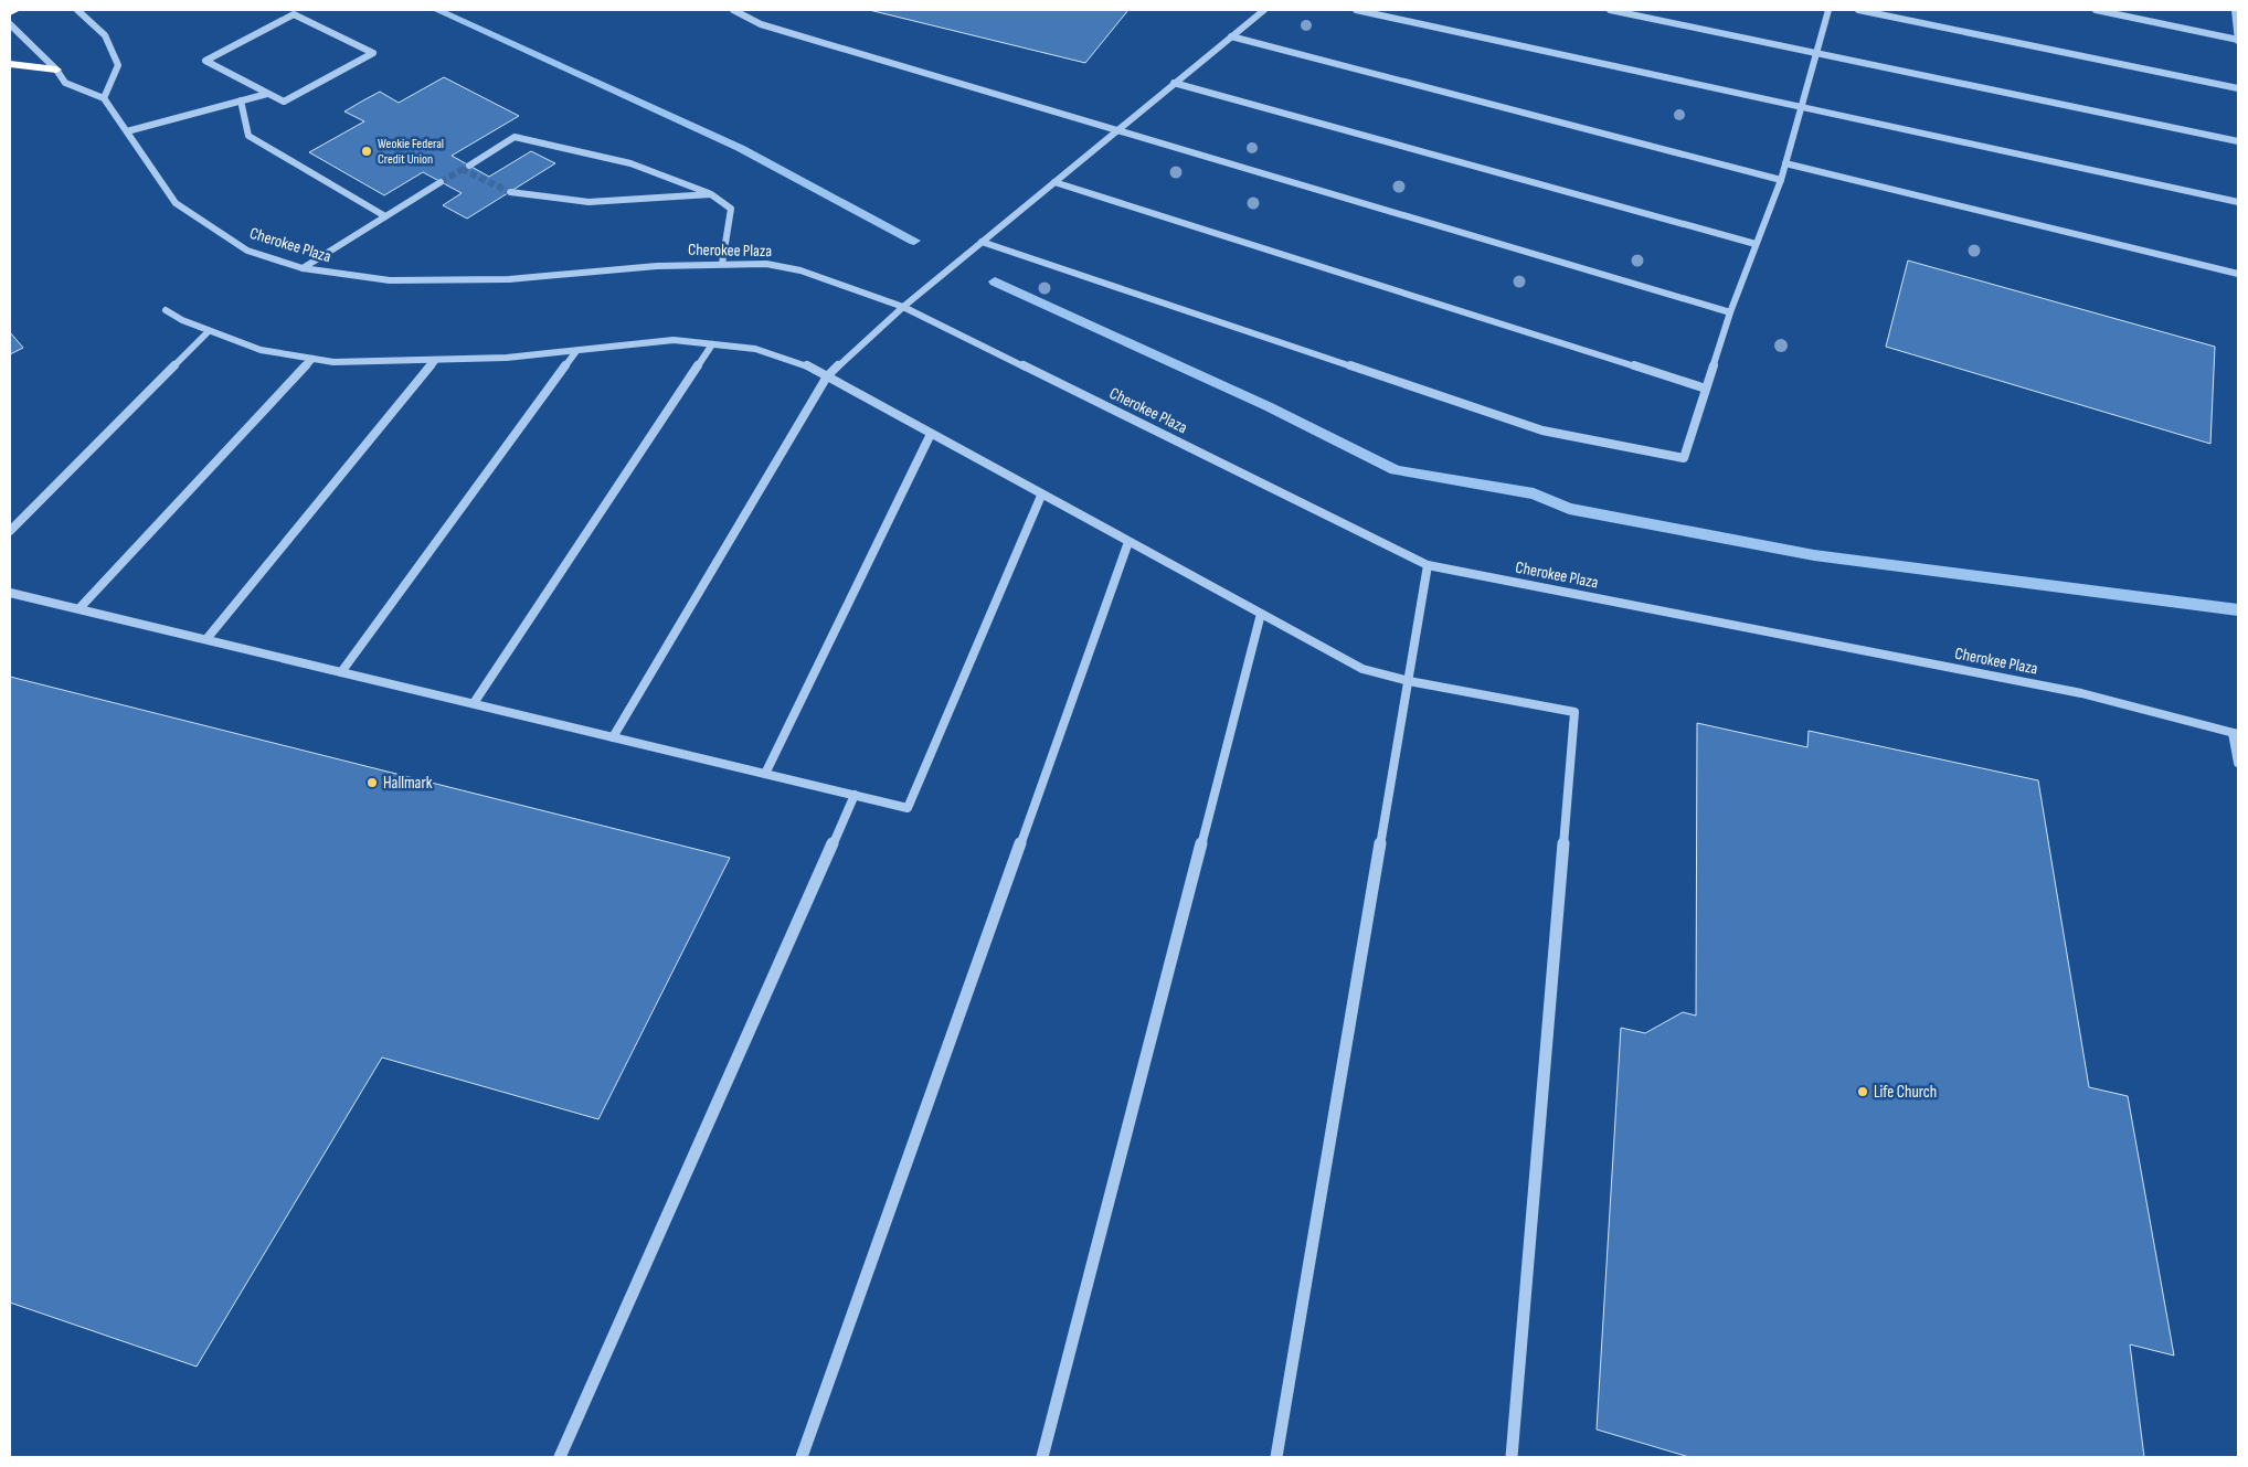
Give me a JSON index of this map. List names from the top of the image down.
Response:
{
  "streets": {
    "street": ["Cherokee Plaza"]
  },
  "places": ["Weokie Federal Credit Union", "Hallmark", "Life Church"]
}
